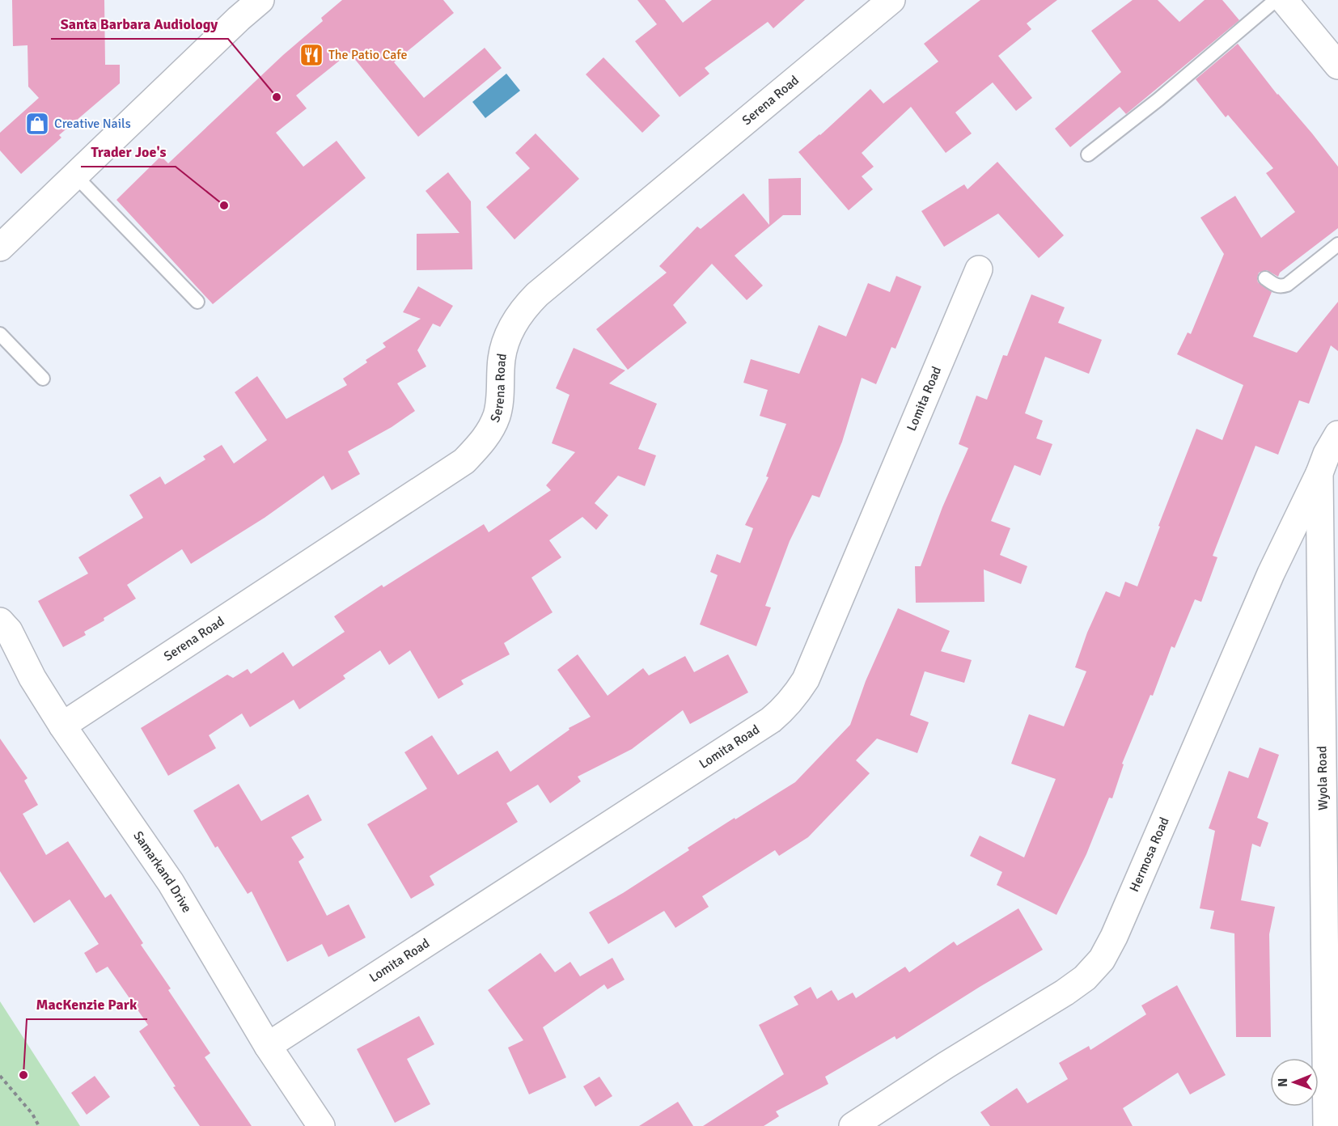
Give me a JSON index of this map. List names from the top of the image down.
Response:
{
  "streets": {
    "street": [
      "Serena Road",
      "Lomita Road",
      "Wyola Road",
      "Hermosa Road",
      "Samarkand Drive"
    ]
  },
  "crossings": [
    ["Serena Road", "Samarkand Drive"],
    ["Lomita Road", "Samarkand Drive"],
    ["Wyola Road", "Hermosa Road"]
  ],
  "places": {
    "restaurant": ["The Patio Cafe"],
    "other": ["Santa Barbara Audiology", "Trader Joe's", "MacKenzie Park"],
    "shop": ["Creative Nails"]
  },
  "north": "left"
}
